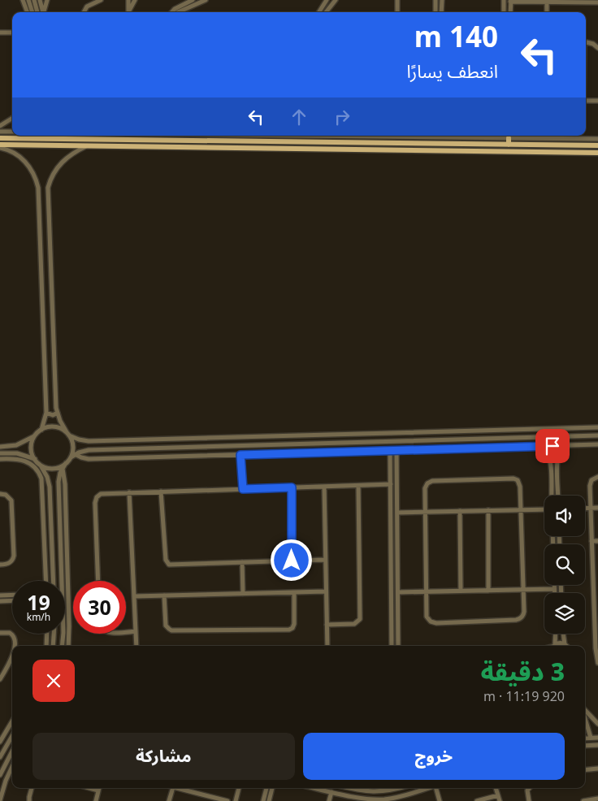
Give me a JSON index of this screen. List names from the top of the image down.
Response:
{
  "page": {
    "turn": ["140 m", "انعطف يسارًا"],
    "speed": "19 km/h",
    "limit": "30",
    "heading": ["3 دقيقة", "920 m · 11:19"],
    "buttons": ["خروج", "مشاركة"]
  }
}
